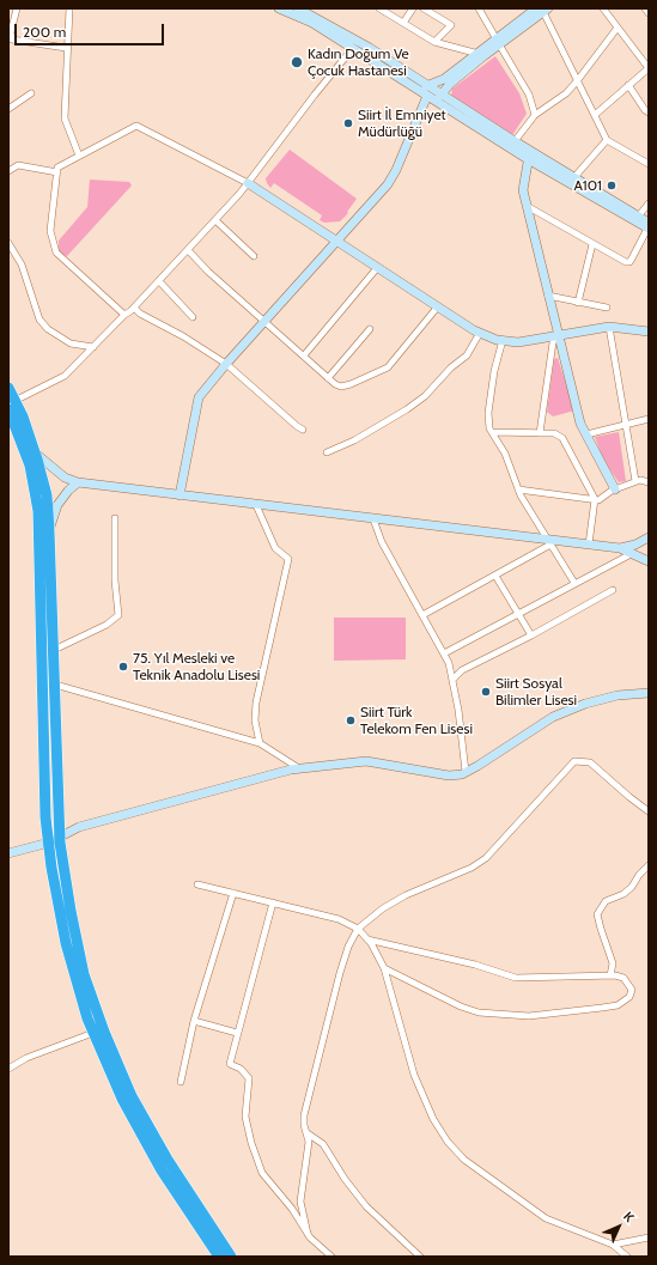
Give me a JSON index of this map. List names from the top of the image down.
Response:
{
  "places": [
    "Kadın Doğum Ve Çocuk Hastanesi",
    "Siirt İl Emniyet Müdürlüğü",
    "A101",
    "75. Yıl Mesleki ve Teknik Anadolu Lisesi",
    "Siirt Sosyal Bilimler Lisesi",
    "Siirt Türk Telekom Fen Lisesi"
  ],
  "scale_bar": "200 m",
  "north": "top right"
}
